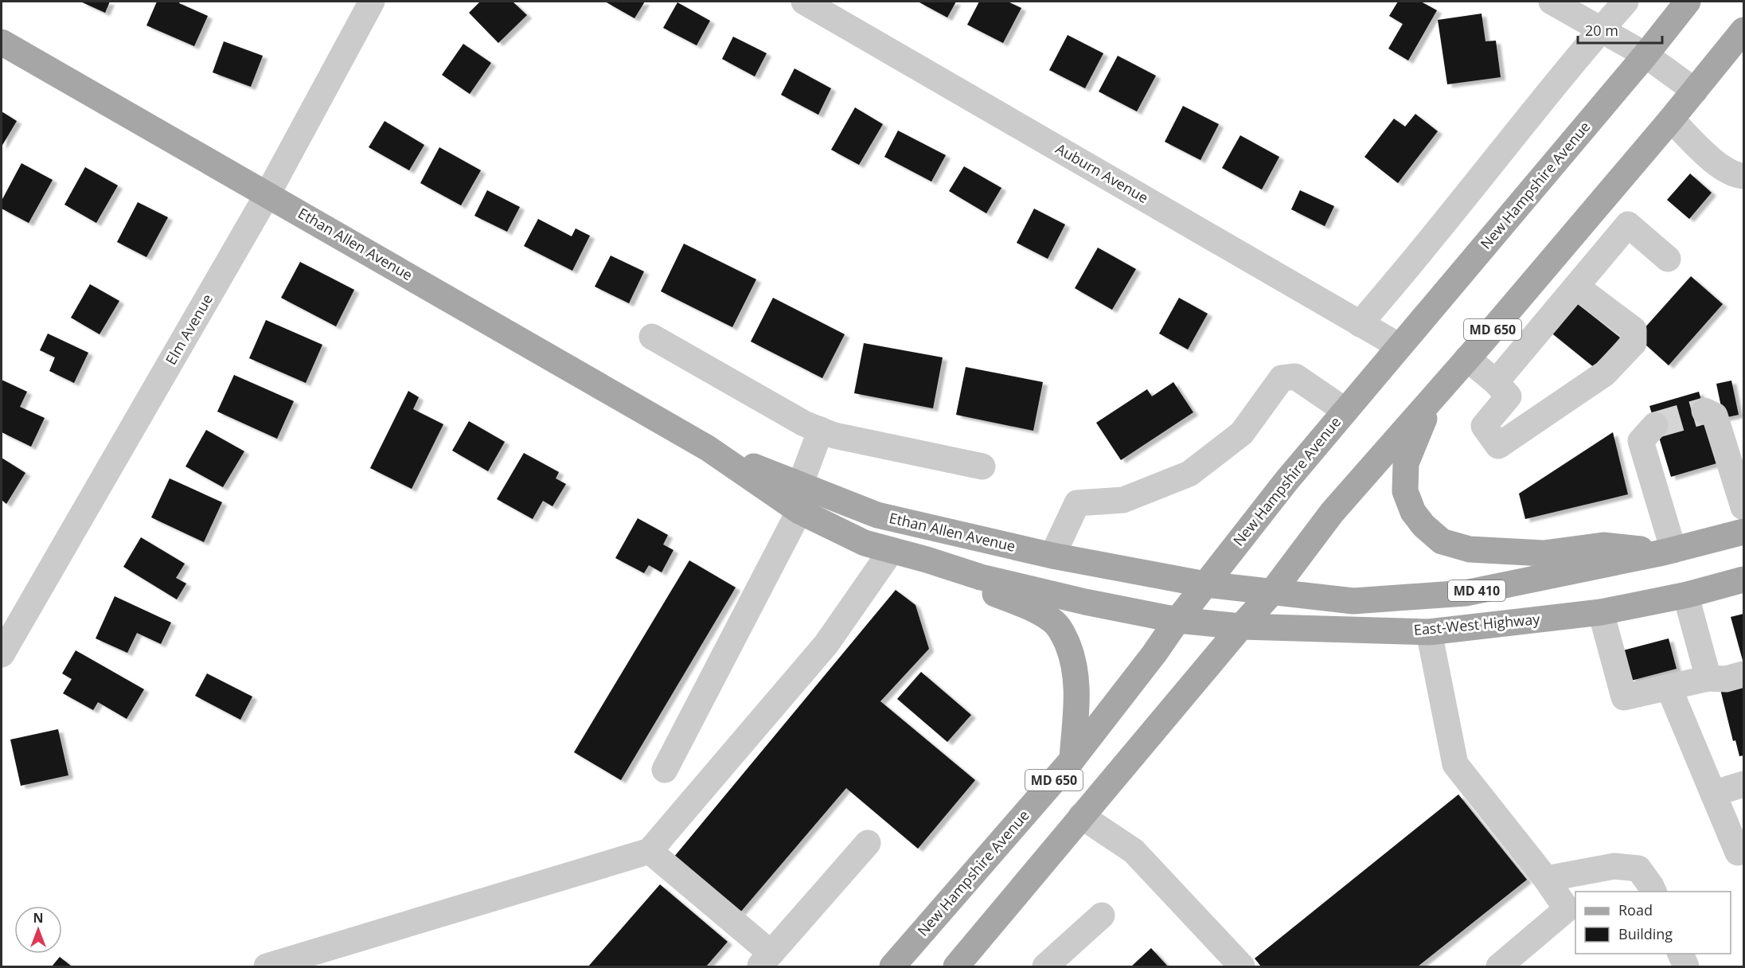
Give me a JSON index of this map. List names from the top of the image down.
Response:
{
  "streets": {
    "main road": [
      "New Hampshire Avenue",
      "Ethan Allen Avenue",
      "MD 650",
      "MD 410",
      "East-West Highway"
    ],
    "street": ["Auburn Avenue", "Elm Avenue"]
  },
  "crossings": [
    ["Auburn Avenue", "New Hampshire Avenue"],
    ["New Hampshire Avenue", "Ethan Allen Avenue"],
    ["New Hampshire Avenue", "MD 410"],
    ["New Hampshire Avenue", "East-West Highway"],
    ["Ethan Allen Avenue", "Elm Avenue"],
    ["Ethan Allen Avenue", "MD 410"],
    ["Ethan Allen Avenue", "East-West Highway"],
    ["MD 650", "MD 410"],
    ["MD 650", "East-West Highway"]
  ],
  "legend": ["Road", "Building"],
  "scale_bar": "20 m",
  "north": "top"
}
